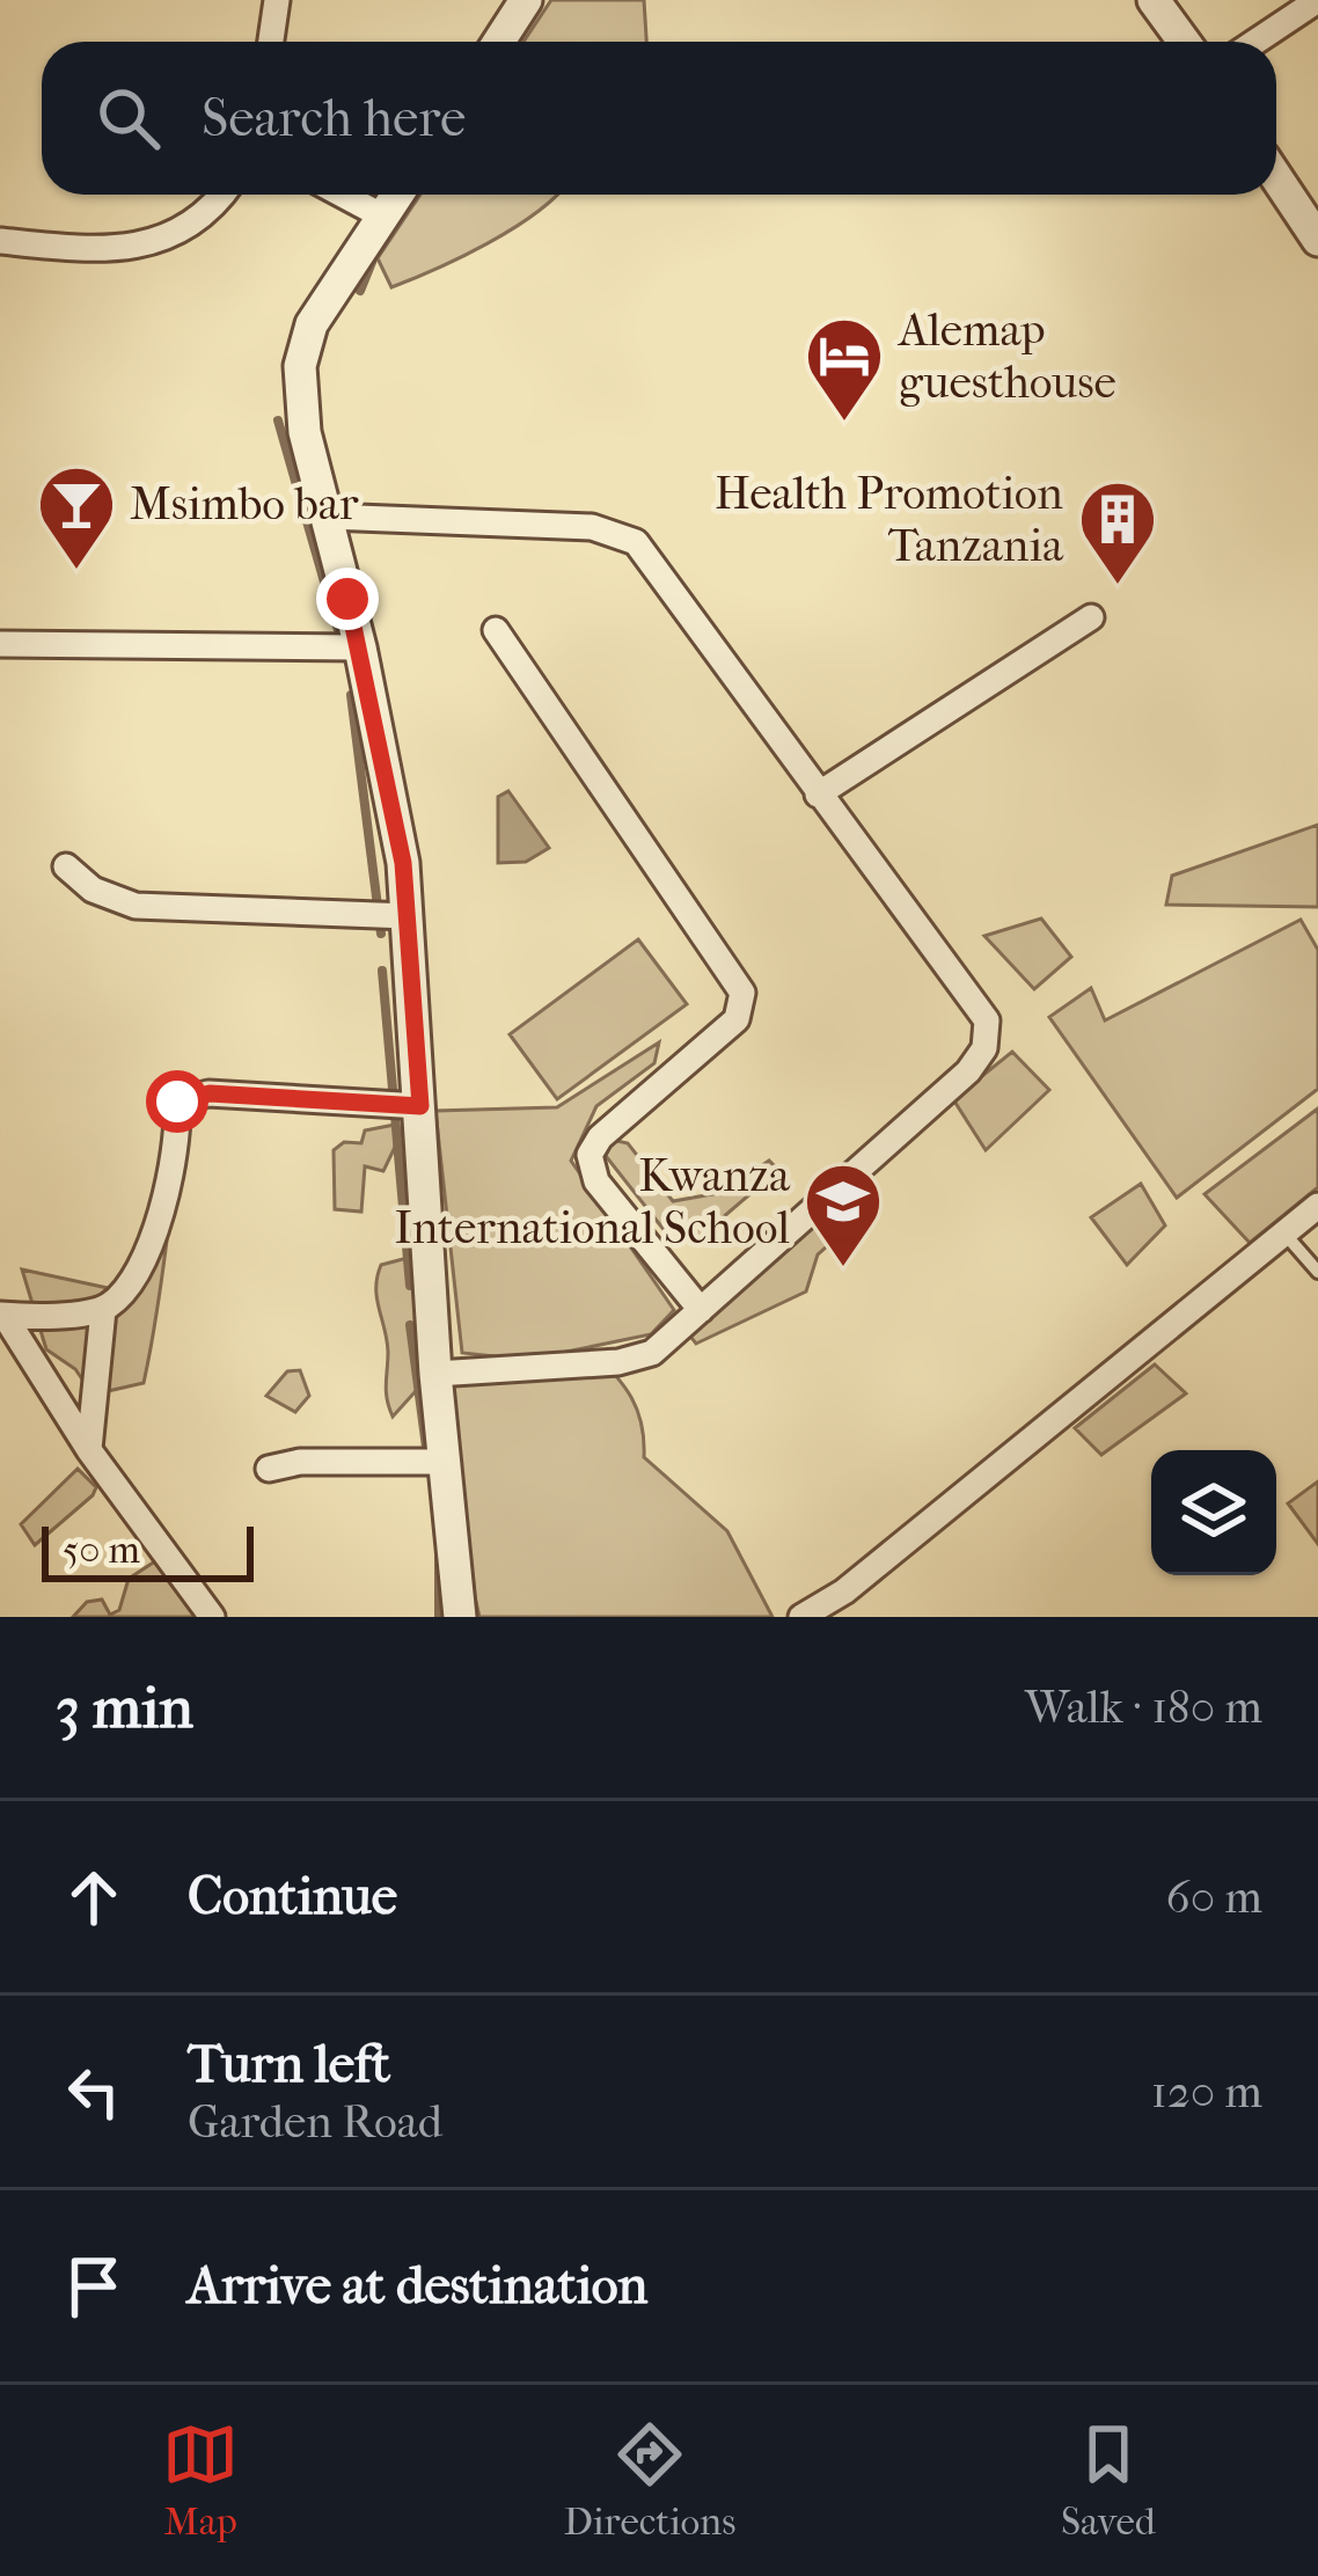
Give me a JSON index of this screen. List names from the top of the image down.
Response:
{
  "places": {
    "hotel": ["Alemap guesthouse"],
    "bar": ["Msimbo bar"],
    "building": ["Health Promotion Tanzania"],
    "school or university": ["Kwanza International School"]
  },
  "scale_bar": "50 m",
  "page": {
    "search": "Search here",
    "scale": "50 m",
    "heading": ["3 min", "Walk · 180 m"],
    "list": [
      ["Continue", "60 m"],
      ["Turn left", "Garden Road", "120 m"],
      "Arrive at destination"
    ],
    "nav": ["Map", "Directions", "Saved"]
  }
}
